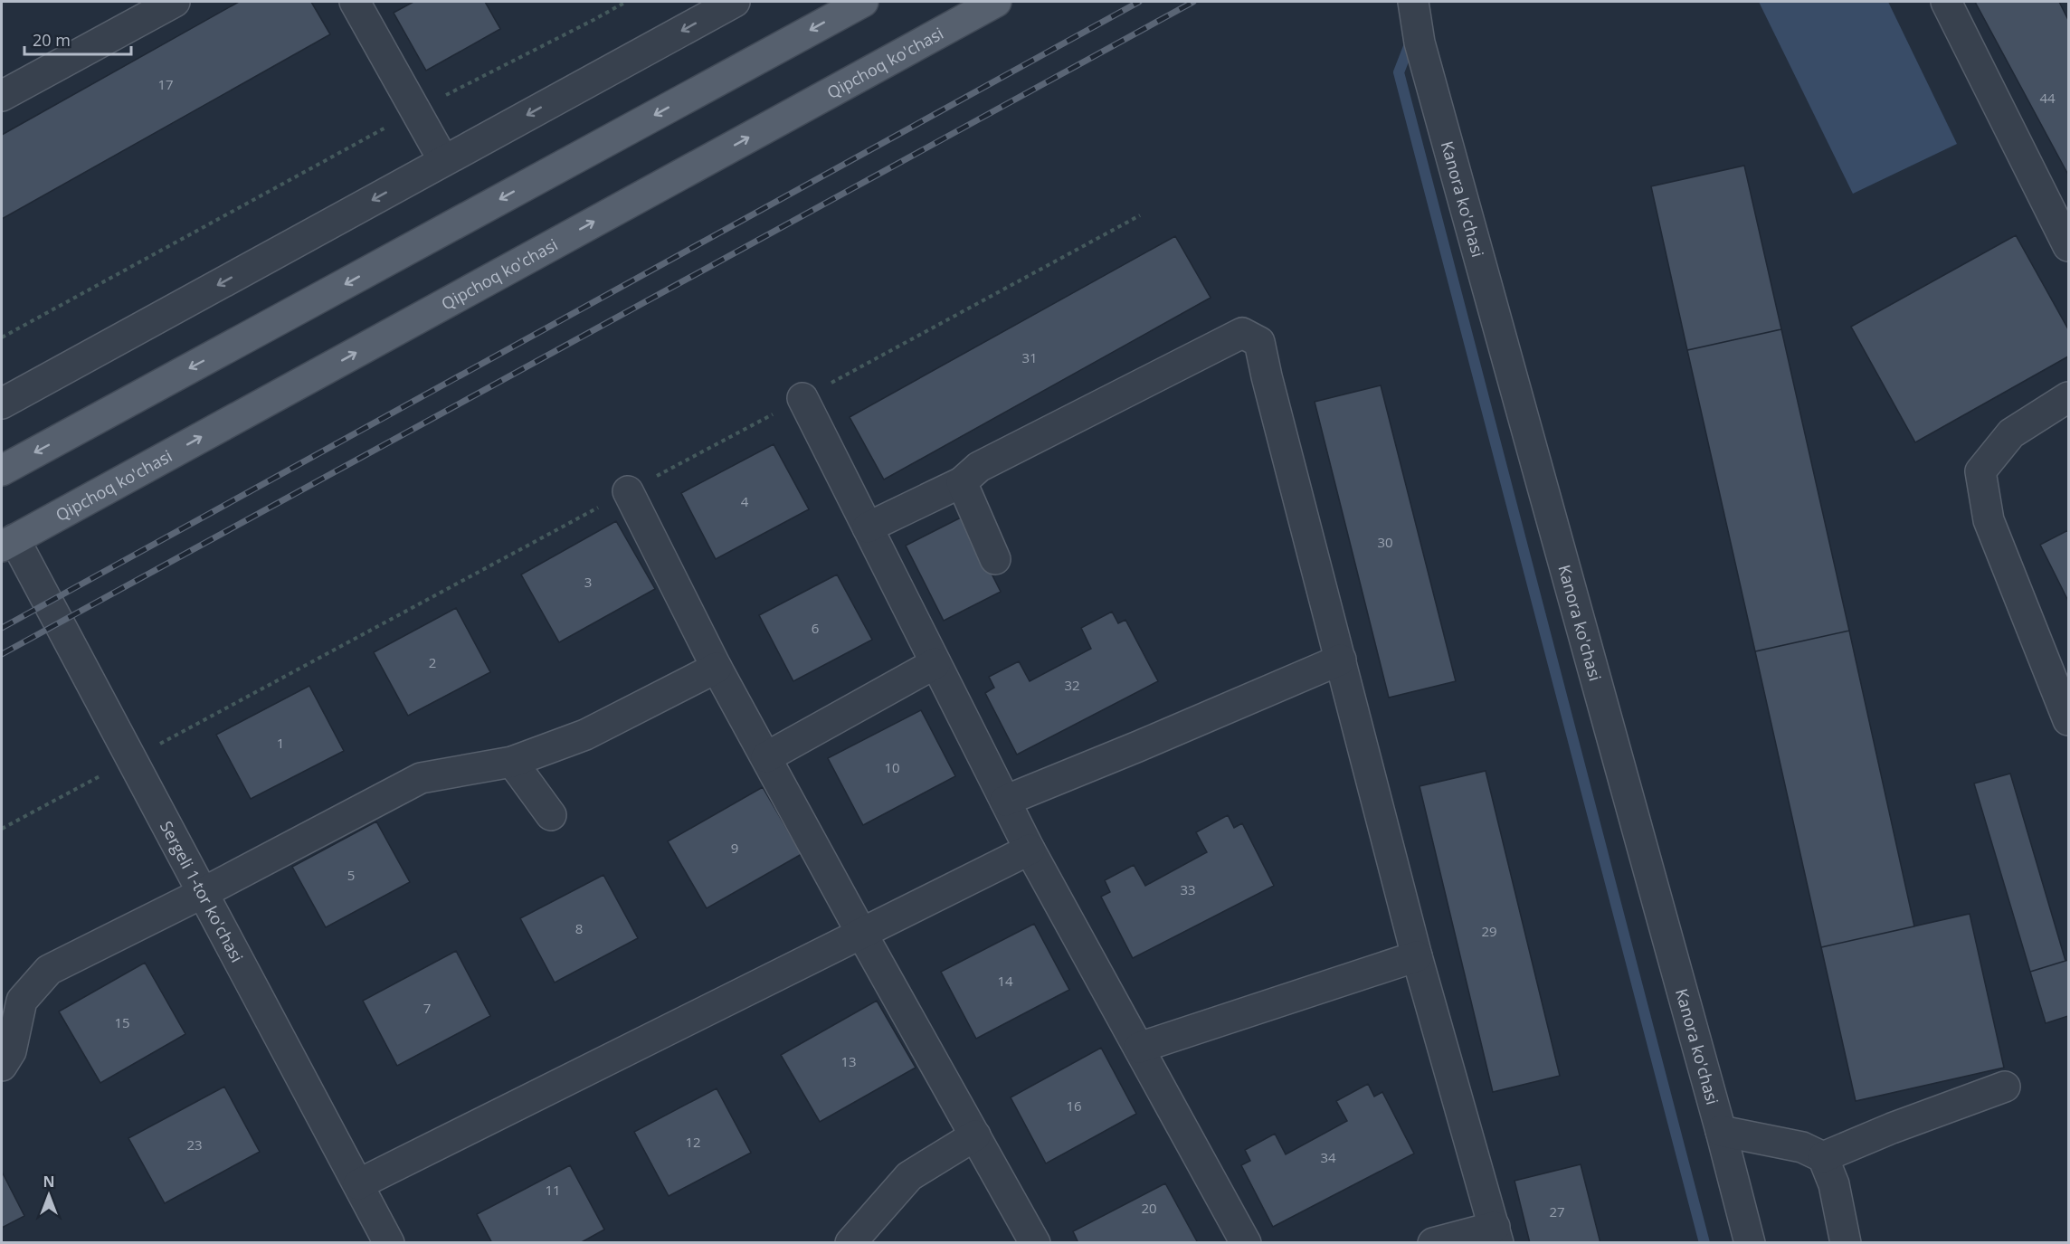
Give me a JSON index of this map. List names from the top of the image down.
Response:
{
  "streets": {
    "main road": ["Qipchoq ko'chasi"],
    "street": ["Kanora ko'chasi", "Sergeli 1-tor ko'chasi"]
  },
  "crossings": [
    ["Qipchoq ko'chasi", "Sergeli 1-tor ko'chasi"]
  ],
  "house_numbers": [
    "17",
    "44",
    "31",
    "4",
    "30",
    "3",
    "6",
    "2",
    "32",
    "1",
    "10",
    "9",
    "5",
    "33",
    "8",
    "29",
    "14",
    "7",
    "15",
    "13",
    "16",
    "12",
    "23",
    "34",
    "11",
    "20",
    "27"
  ],
  "scale_bar": "20 m",
  "north": "top"
}
